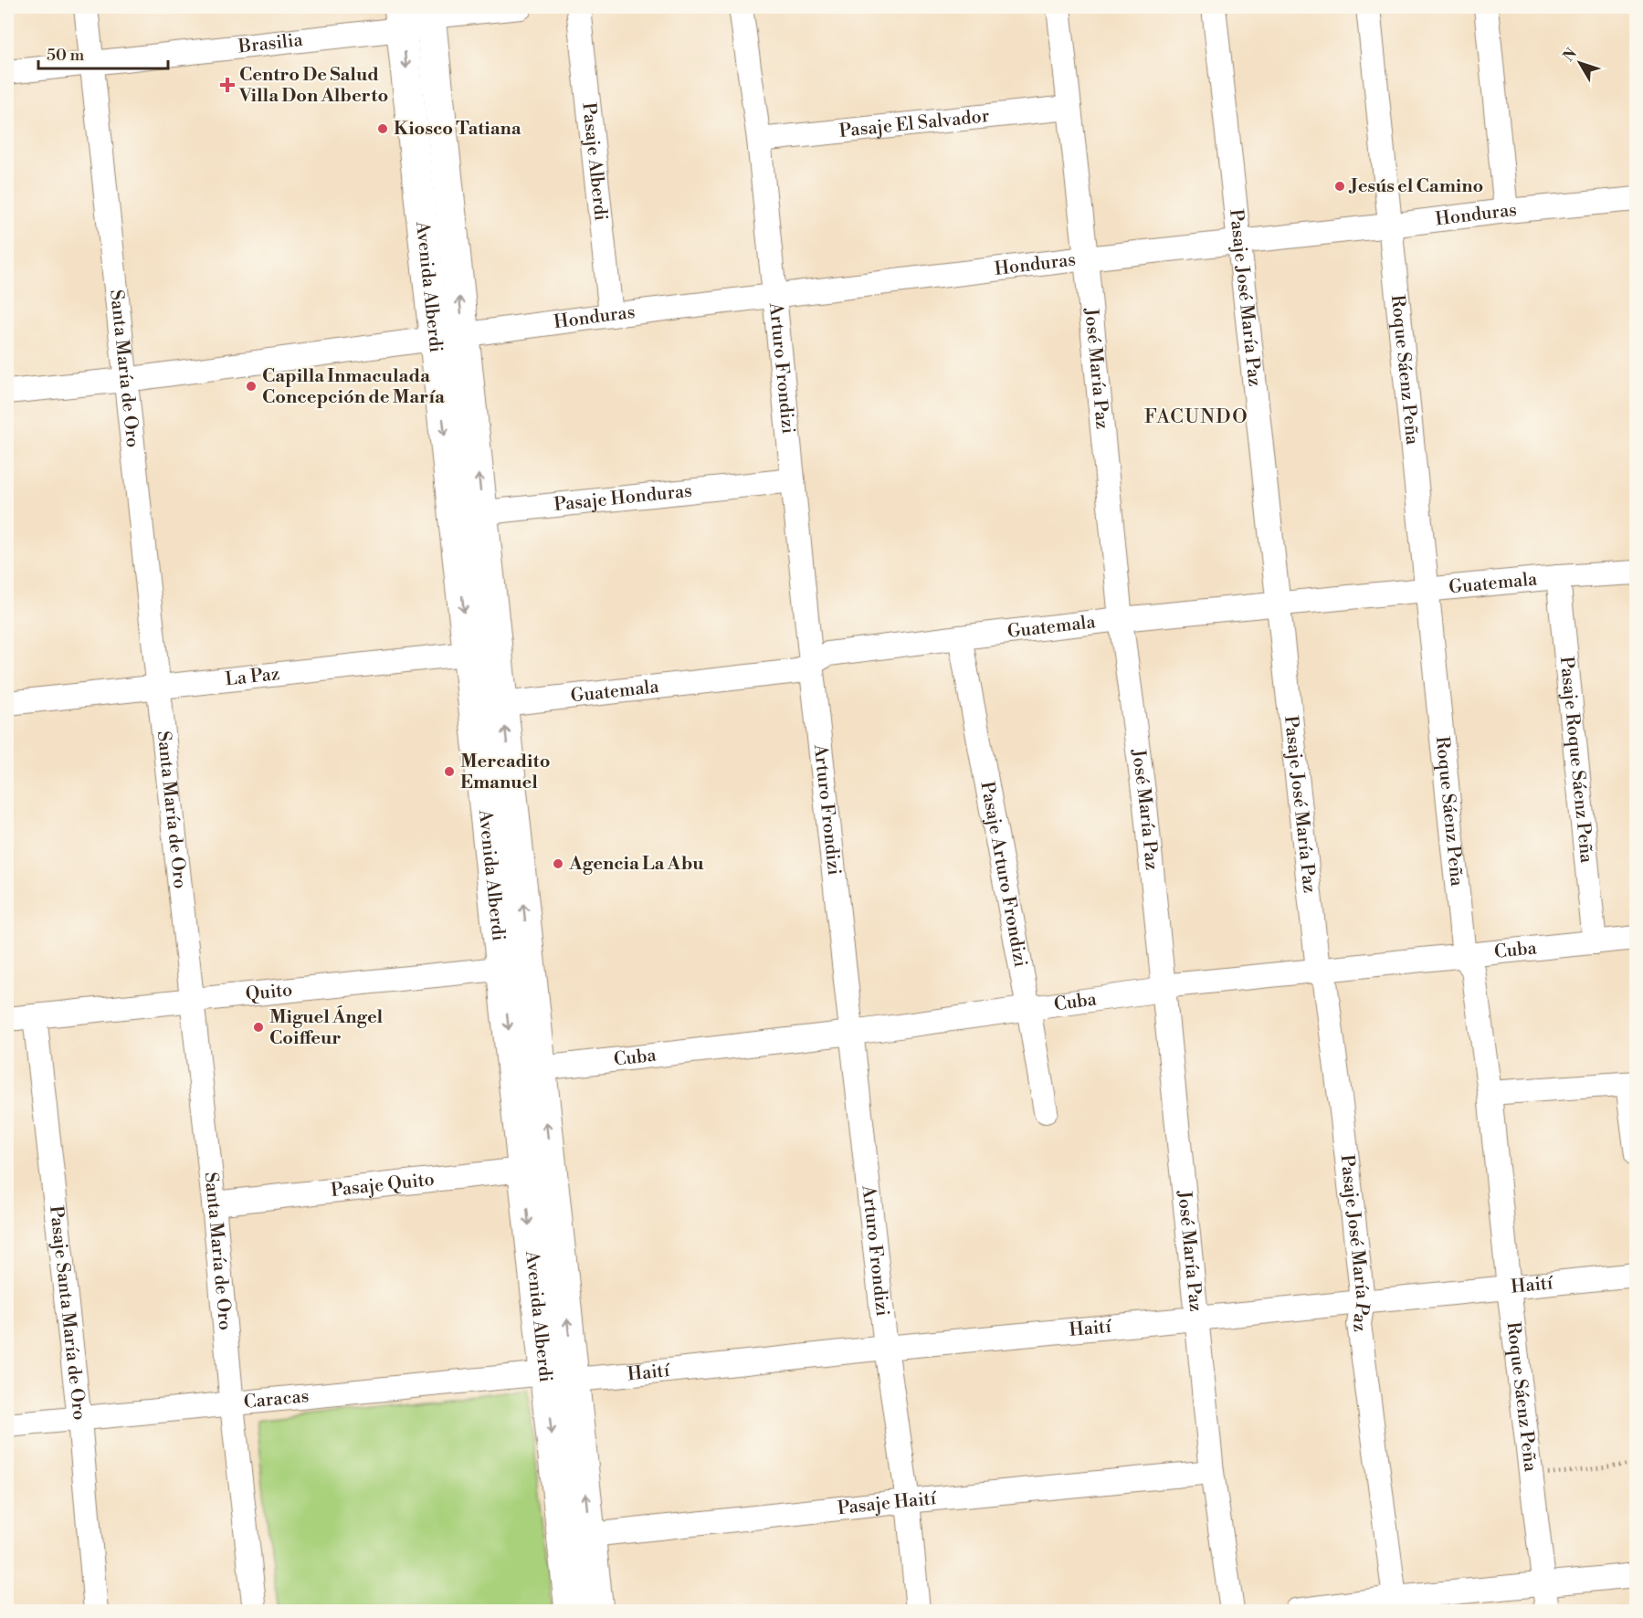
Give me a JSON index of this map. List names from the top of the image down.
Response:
{
  "streets": {
    "main road": ["Avenida Alberdi"],
    "street": [
      "Brasilia",
      "Pasaje El Salvador",
      "Pasaje Alberdi",
      "Honduras",
      "Pasaje José María Paz",
      "Santa María de Oro",
      "Arturo Frondizi",
      "José María Paz",
      "Roque Sáenz Peña",
      "Pasaje Honduras",
      "Guatemala",
      "La Paz",
      "Pasaje Roque Sáenz Peña",
      "Pasaje Arturo Frondizi",
      "Cuba",
      "Quito",
      "Pasaje Quito",
      "Haití",
      "Pasaje Santa María de Oro",
      "Caracas",
      "Pasaje Haití"
    ]
  },
  "crossings": [
    ["Brasilia", "Avenida Alberdi"],
    ["Brasilia", "Santa María de Oro"],
    ["Pasaje El Salvador", "Arturo Frondizi"],
    ["Pasaje El Salvador", "José María Paz"],
    ["Pasaje Alberdi", "Honduras"],
    ["Honduras", "Avenida Alberdi"],
    ["Honduras", "Pasaje José María Paz"],
    ["Honduras", "Santa María de Oro"],
    ["Honduras", "Arturo Frondizi"],
    ["Honduras", "José María Paz"],
    ["Honduras", "Roque Sáenz Peña"],
    ["Avenida Alberdi", "Pasaje Honduras"],
    ["Avenida Alberdi", "Guatemala"],
    ["Avenida Alberdi", "La Paz"],
    ["Avenida Alberdi", "Cuba"],
    ["Avenida Alberdi", "Quito"],
    ["Avenida Alberdi", "Pasaje Quito"],
    ["Avenida Alberdi", "Haití"],
    ["Avenida Alberdi", "Caracas"],
    ["Avenida Alberdi", "Pasaje Haití"],
    ["Pasaje José María Paz", "Guatemala"],
    ["Pasaje José María Paz", "Cuba"],
    ["Pasaje José María Paz", "Haití"],
    ["Santa María de Oro", "La Paz"],
    ["Santa María de Oro", "Quito"],
    ["Santa María de Oro", "Pasaje Quito"],
    ["Santa María de Oro", "Caracas"],
    ["Arturo Frondizi", "Pasaje Honduras"],
    ["Arturo Frondizi", "Guatemala"],
    ["Arturo Frondizi", "Cuba"],
    ["Arturo Frondizi", "Haití"],
    ["Arturo Frondizi", "Pasaje Haití"],
    ["José María Paz", "Guatemala"],
    ["José María Paz", "Cuba"],
    ["José María Paz", "Haití"],
    ["José María Paz", "Pasaje Haití"],
    ["Roque Sáenz Peña", "Guatemala"],
    ["Roque Sáenz Peña", "Cuba"],
    ["Roque Sáenz Peña", "Haití"],
    ["Guatemala", "Pasaje Roque Sáenz Peña"],
    ["Guatemala", "Pasaje Arturo Frondizi"],
    ["Pasaje Roque Sáenz Peña", "Cuba"],
    ["Pasaje Arturo Frondizi", "Cuba"],
    ["Quito", "Pasaje Santa María de Oro"],
    ["Haití", "Caracas"],
    ["Pasaje Santa María de Oro", "Caracas"]
  ],
  "districts": ["FACUNDO"],
  "places": {
    "health": ["Centro De Salud Villa Don Alberto"],
    "other": [
      "Kiosco Tatiana",
      "Jesús el Camino",
      "Capilla Inmaculada Concepción de María",
      "Mercadito Emanuel",
      "Agencia La Abu",
      "Miguel Ángel Coiffeur"
    ]
  },
  "scale_bar": "50 m",
  "north": "top left"
}
